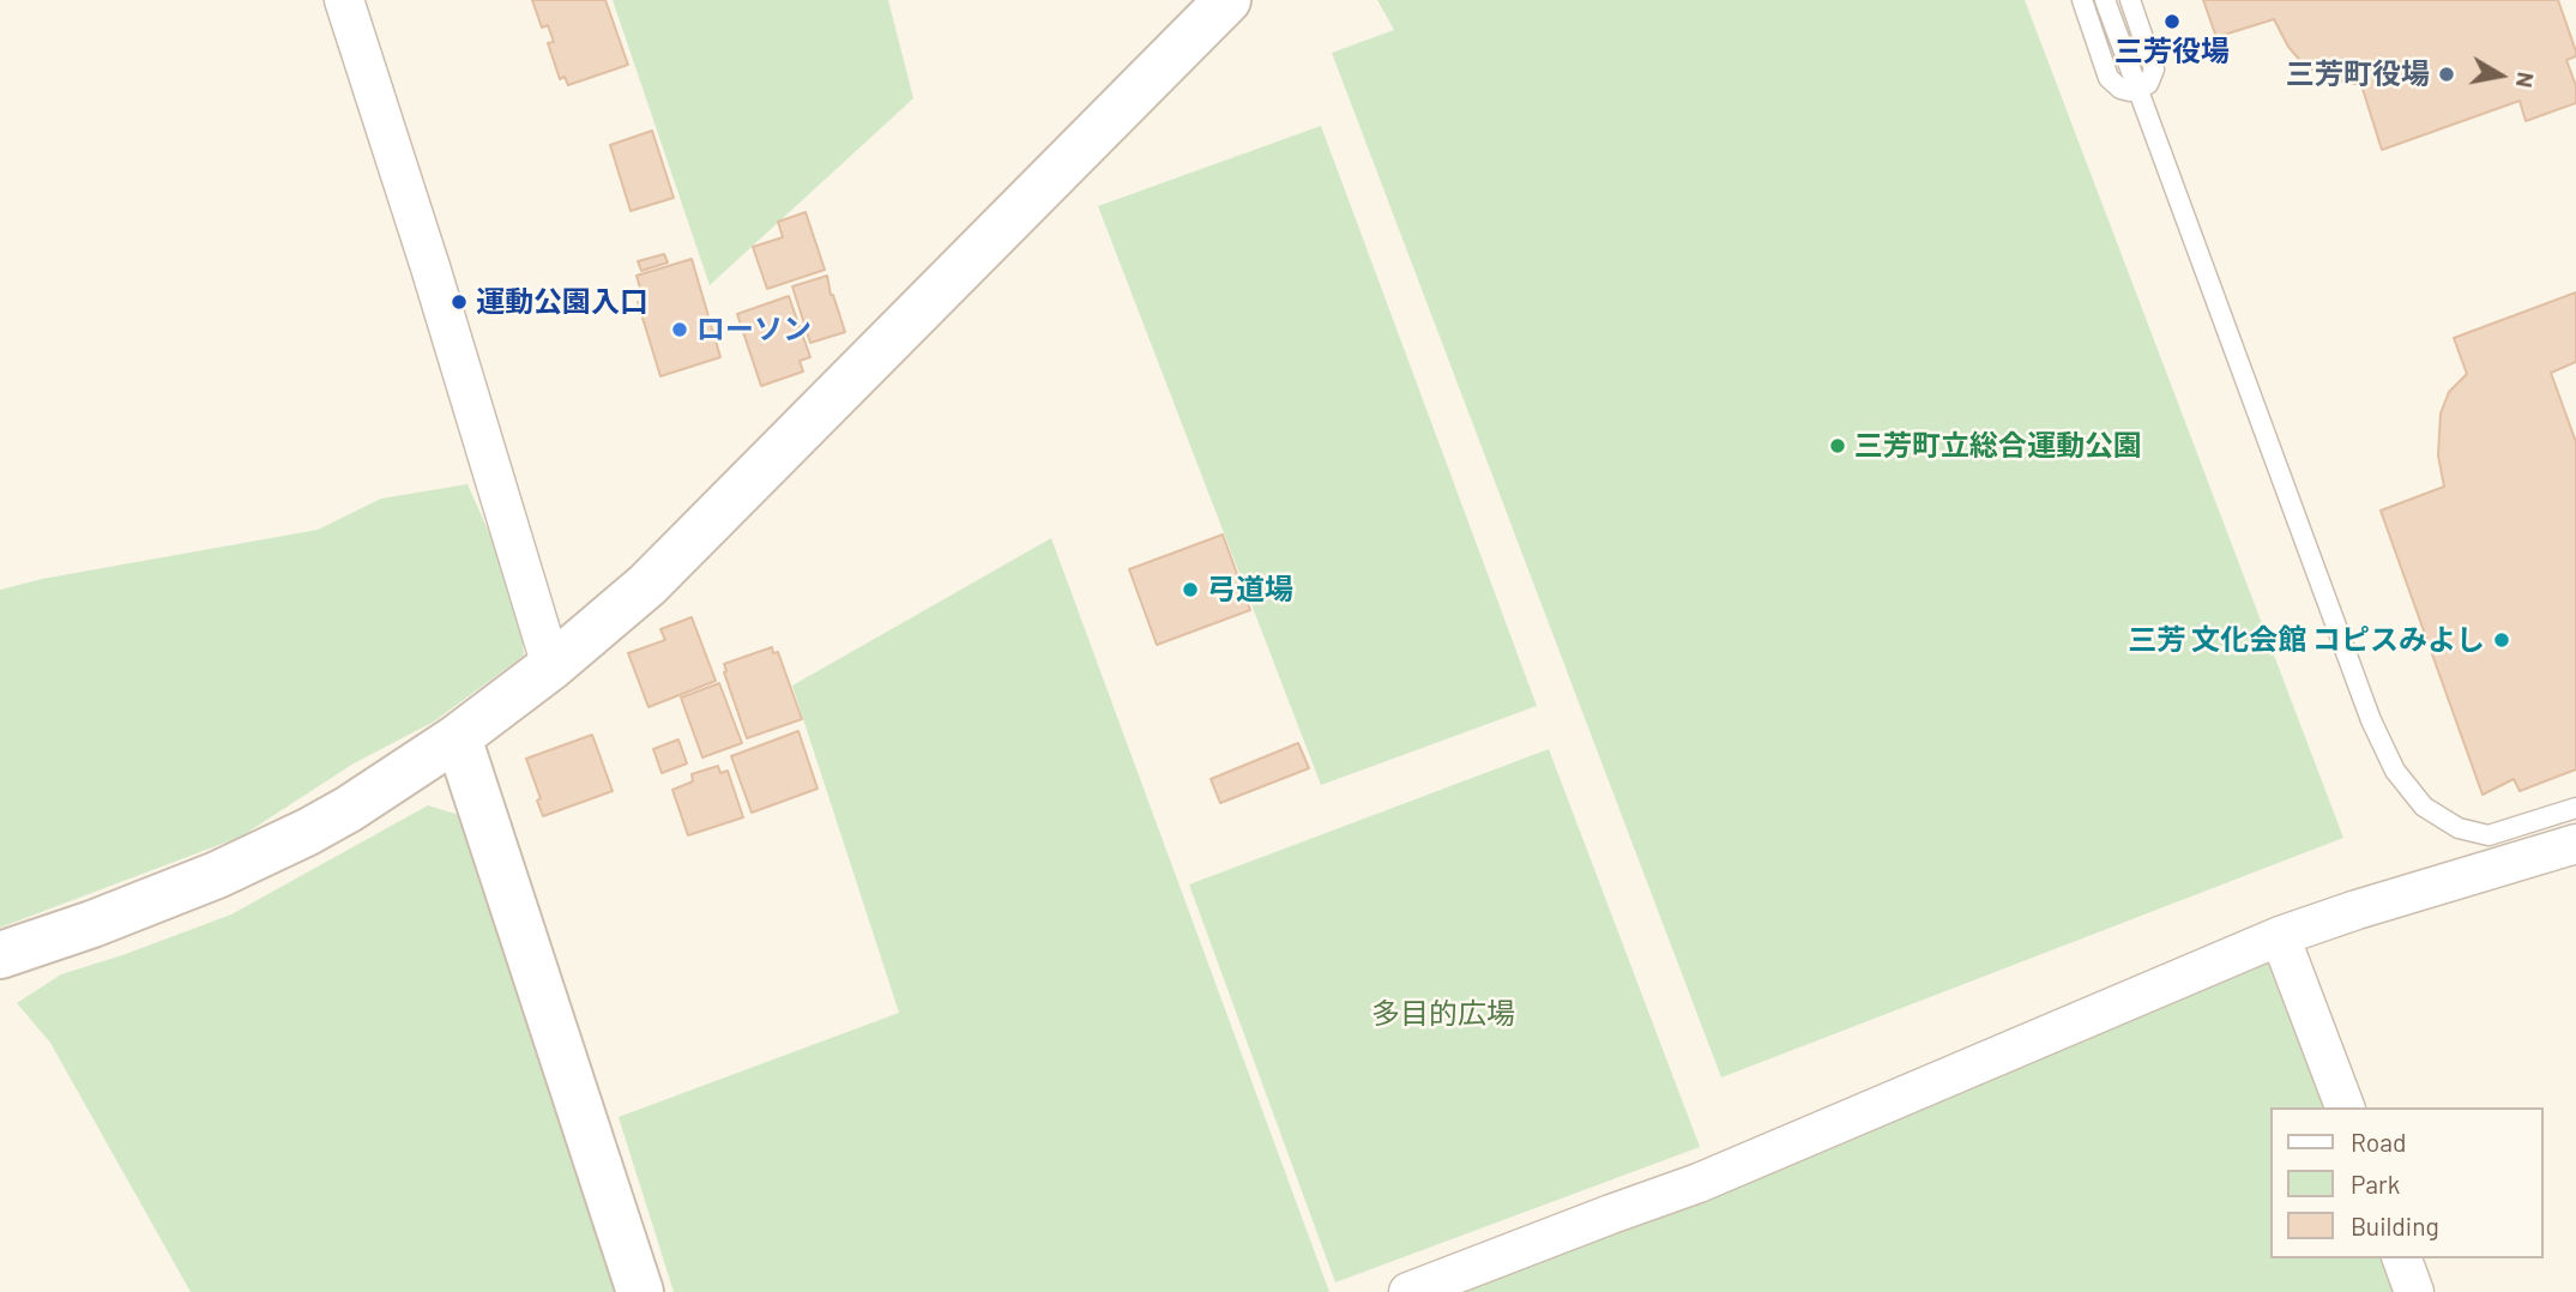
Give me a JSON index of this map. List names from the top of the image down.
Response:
{
  "parks": ["多目的広場"],
  "places": [
    "三芳役場",
    "三芳町役場",
    "運動公園入口",
    "ローソン",
    "三芳町立総合運動公園",
    "弓道場",
    "三芳 文化会館 コピスみよし"
  ],
  "legend": ["Road", "Park", "Building"],
  "north": "right"
}
